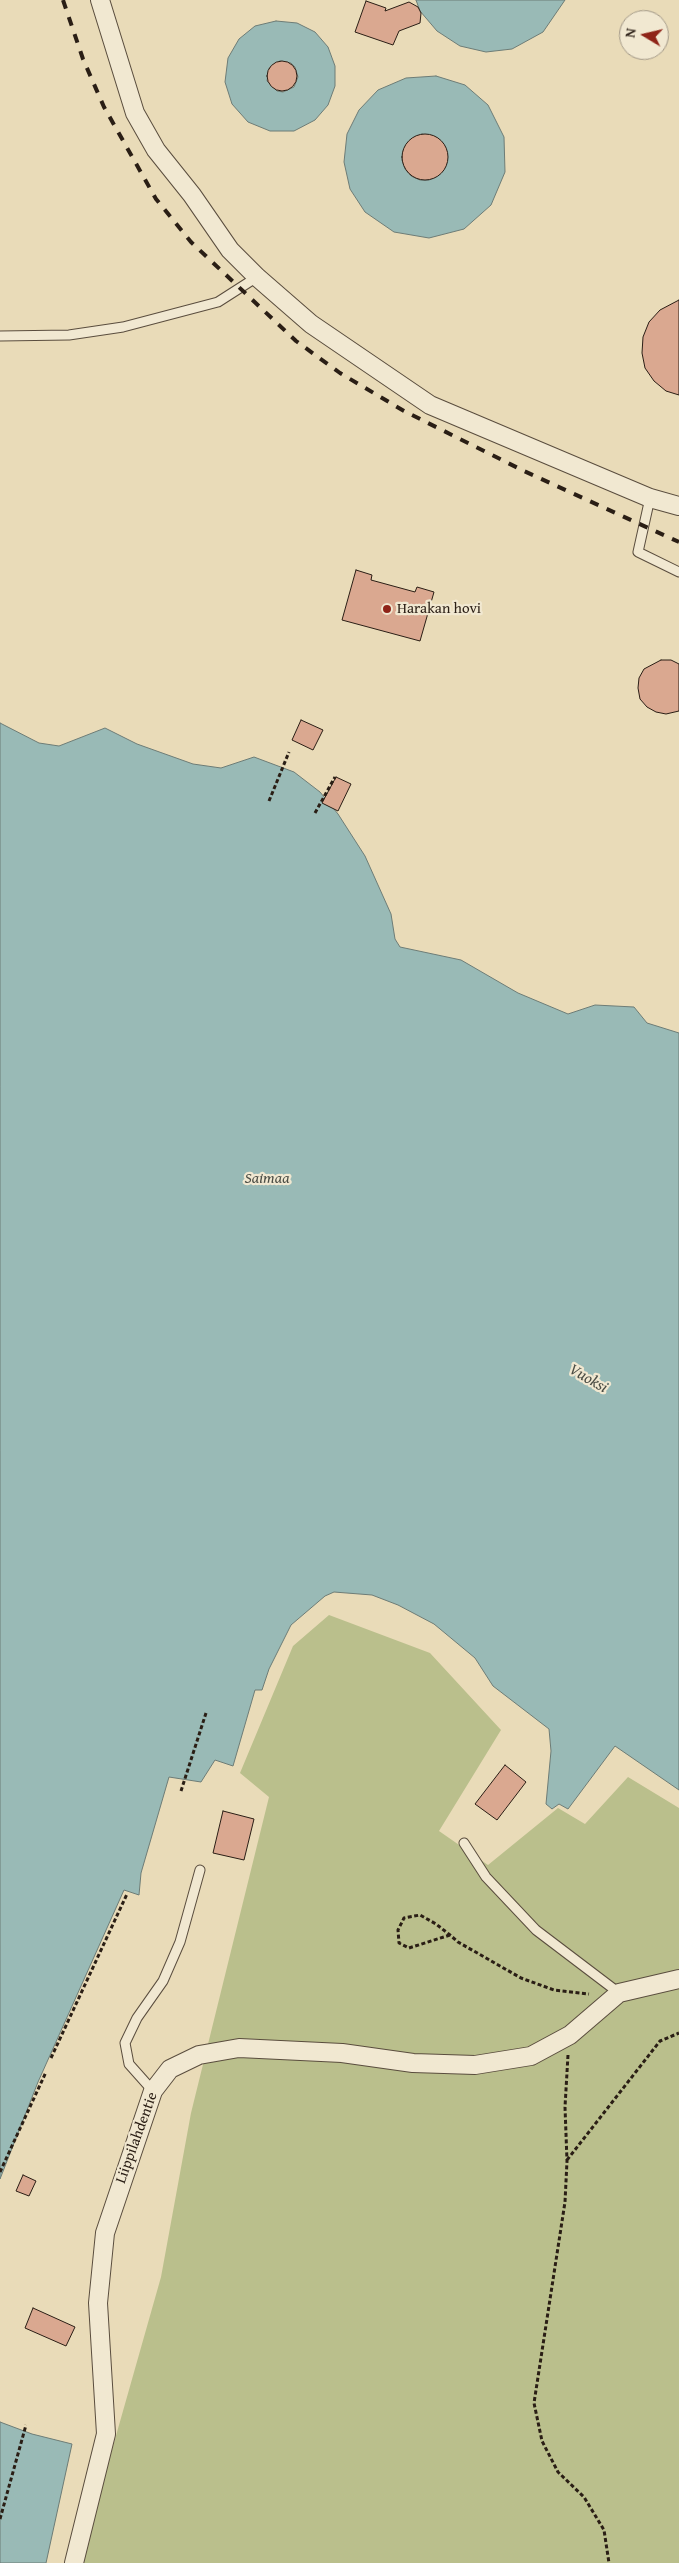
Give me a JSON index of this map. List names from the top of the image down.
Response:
{
  "streets": {
    "street": ["Liippilahdentie"]
  },
  "water": ["Saimaa", "Vuoksi"],
  "places": ["Harakan hovi"],
  "north": "left"
}
